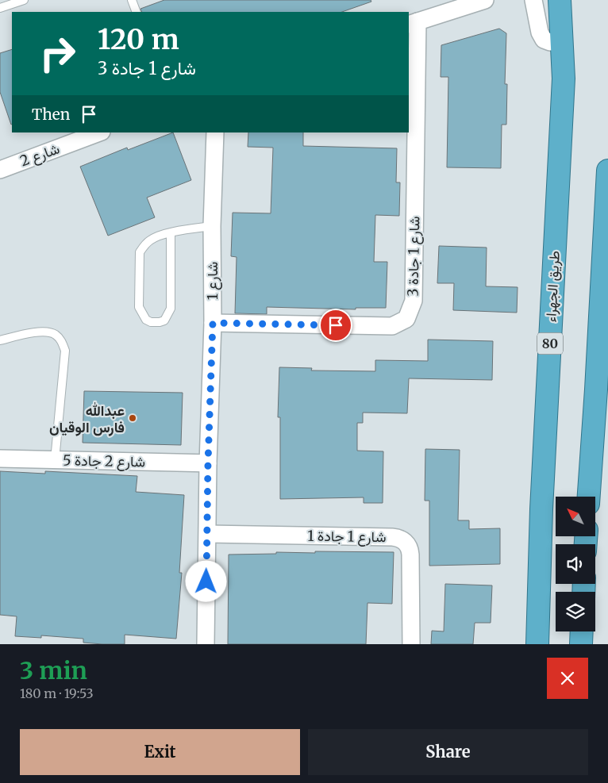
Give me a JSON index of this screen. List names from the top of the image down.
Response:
{
  "streets": {
    "highway": ["طريق الجهراء", "80"],
    "street": [
      "شارع 2",
      "شارع 1 جادة 3",
      "شارع 1",
      "شارع 2 جادة 5",
      "شارع 1 جادة 1"
    ]
  },
  "crossings": [
    ["شارع 1 جادة 3", "شارع 1"],
    ["شارع 1", "شارع 2 جادة 5"],
    ["شارع 1", "شارع 1 جادة 1"]
  ],
  "places": ["عبدالله فارس الوقيان"],
  "north": "top left",
  "page": {
    "turn": ["120 m", "شارع 1 جادة 3"],
    "then": "Then",
    "heading": ["3 min", "180 m · 19:53"],
    "buttons": ["Exit", "Share"]
  }
}
